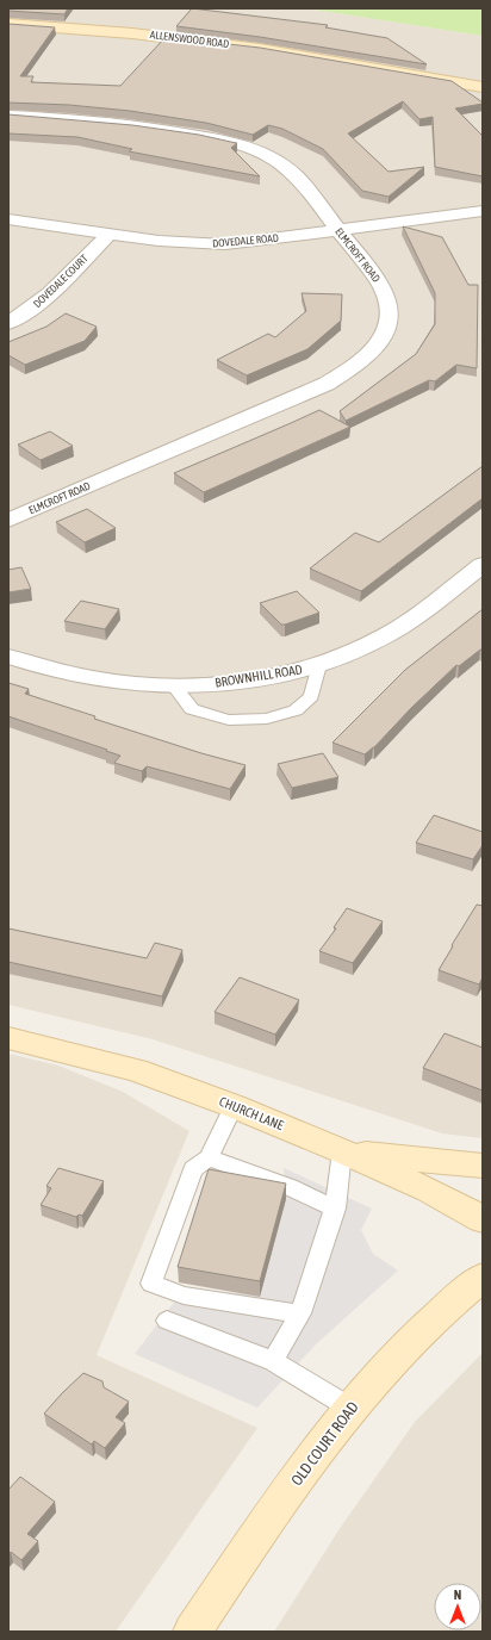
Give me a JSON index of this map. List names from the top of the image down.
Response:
{
  "streets": {
    "street": [
      "ALLENSWOOD ROAD",
      "DOVEDALE ROAD",
      "ELMCROFT ROAD",
      "DOVEDALE COURT",
      "BROWNHILL ROAD",
      "CHURCH LANE",
      "OLD COURT ROAD"
    ]
  },
  "crossings": [
    ["DOVEDALE ROAD", "ELMCROFT ROAD"],
    ["DOVEDALE ROAD", "DOVEDALE COURT"]
  ],
  "north": "top"
}
